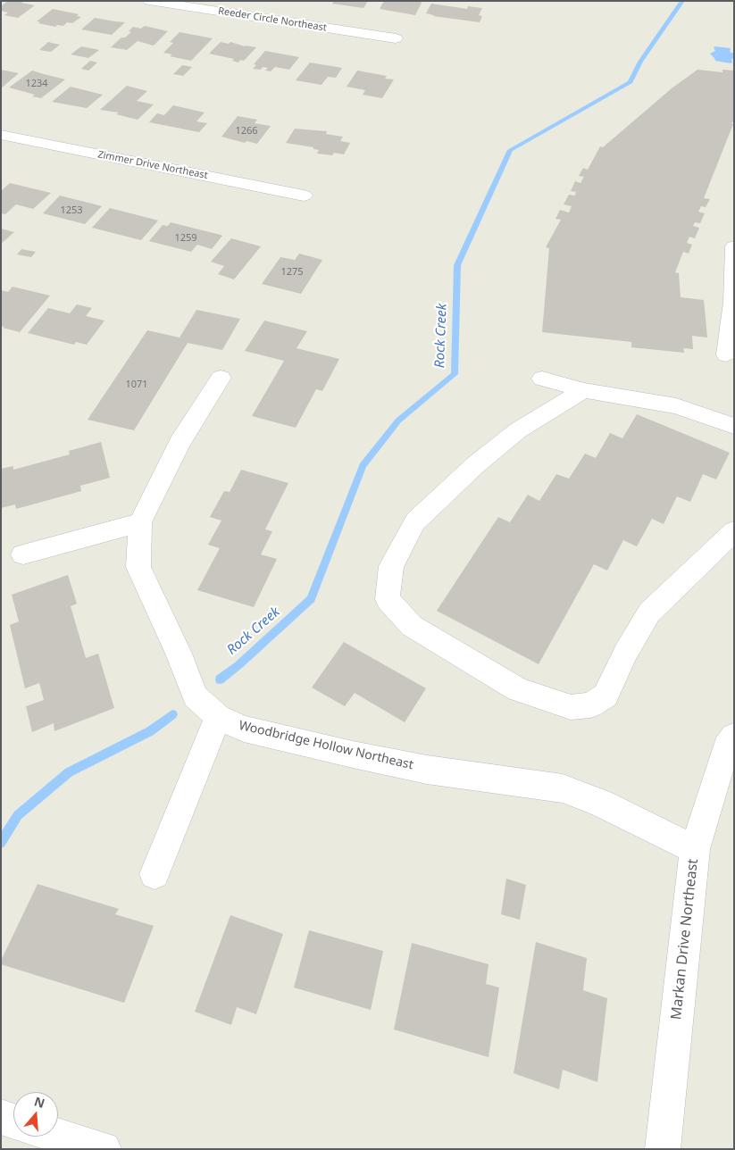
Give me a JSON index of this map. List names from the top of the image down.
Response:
{
  "streets": {
    "street": [
      "Reeder Circle Northeast",
      "Zimmer Drive Northeast",
      "Woodbridge Hollow Northeast",
      "Markan Drive Northeast"
    ]
  },
  "crossings": [
    ["Woodbridge Hollow Northeast", "Markan Drive Northeast"]
  ],
  "water": ["Rock Creek"],
  "house_numbers": [
    "1234",
    "1266",
    "1253",
    "1259",
    "1275",
    "1071"
  ],
  "north": "top"
}
